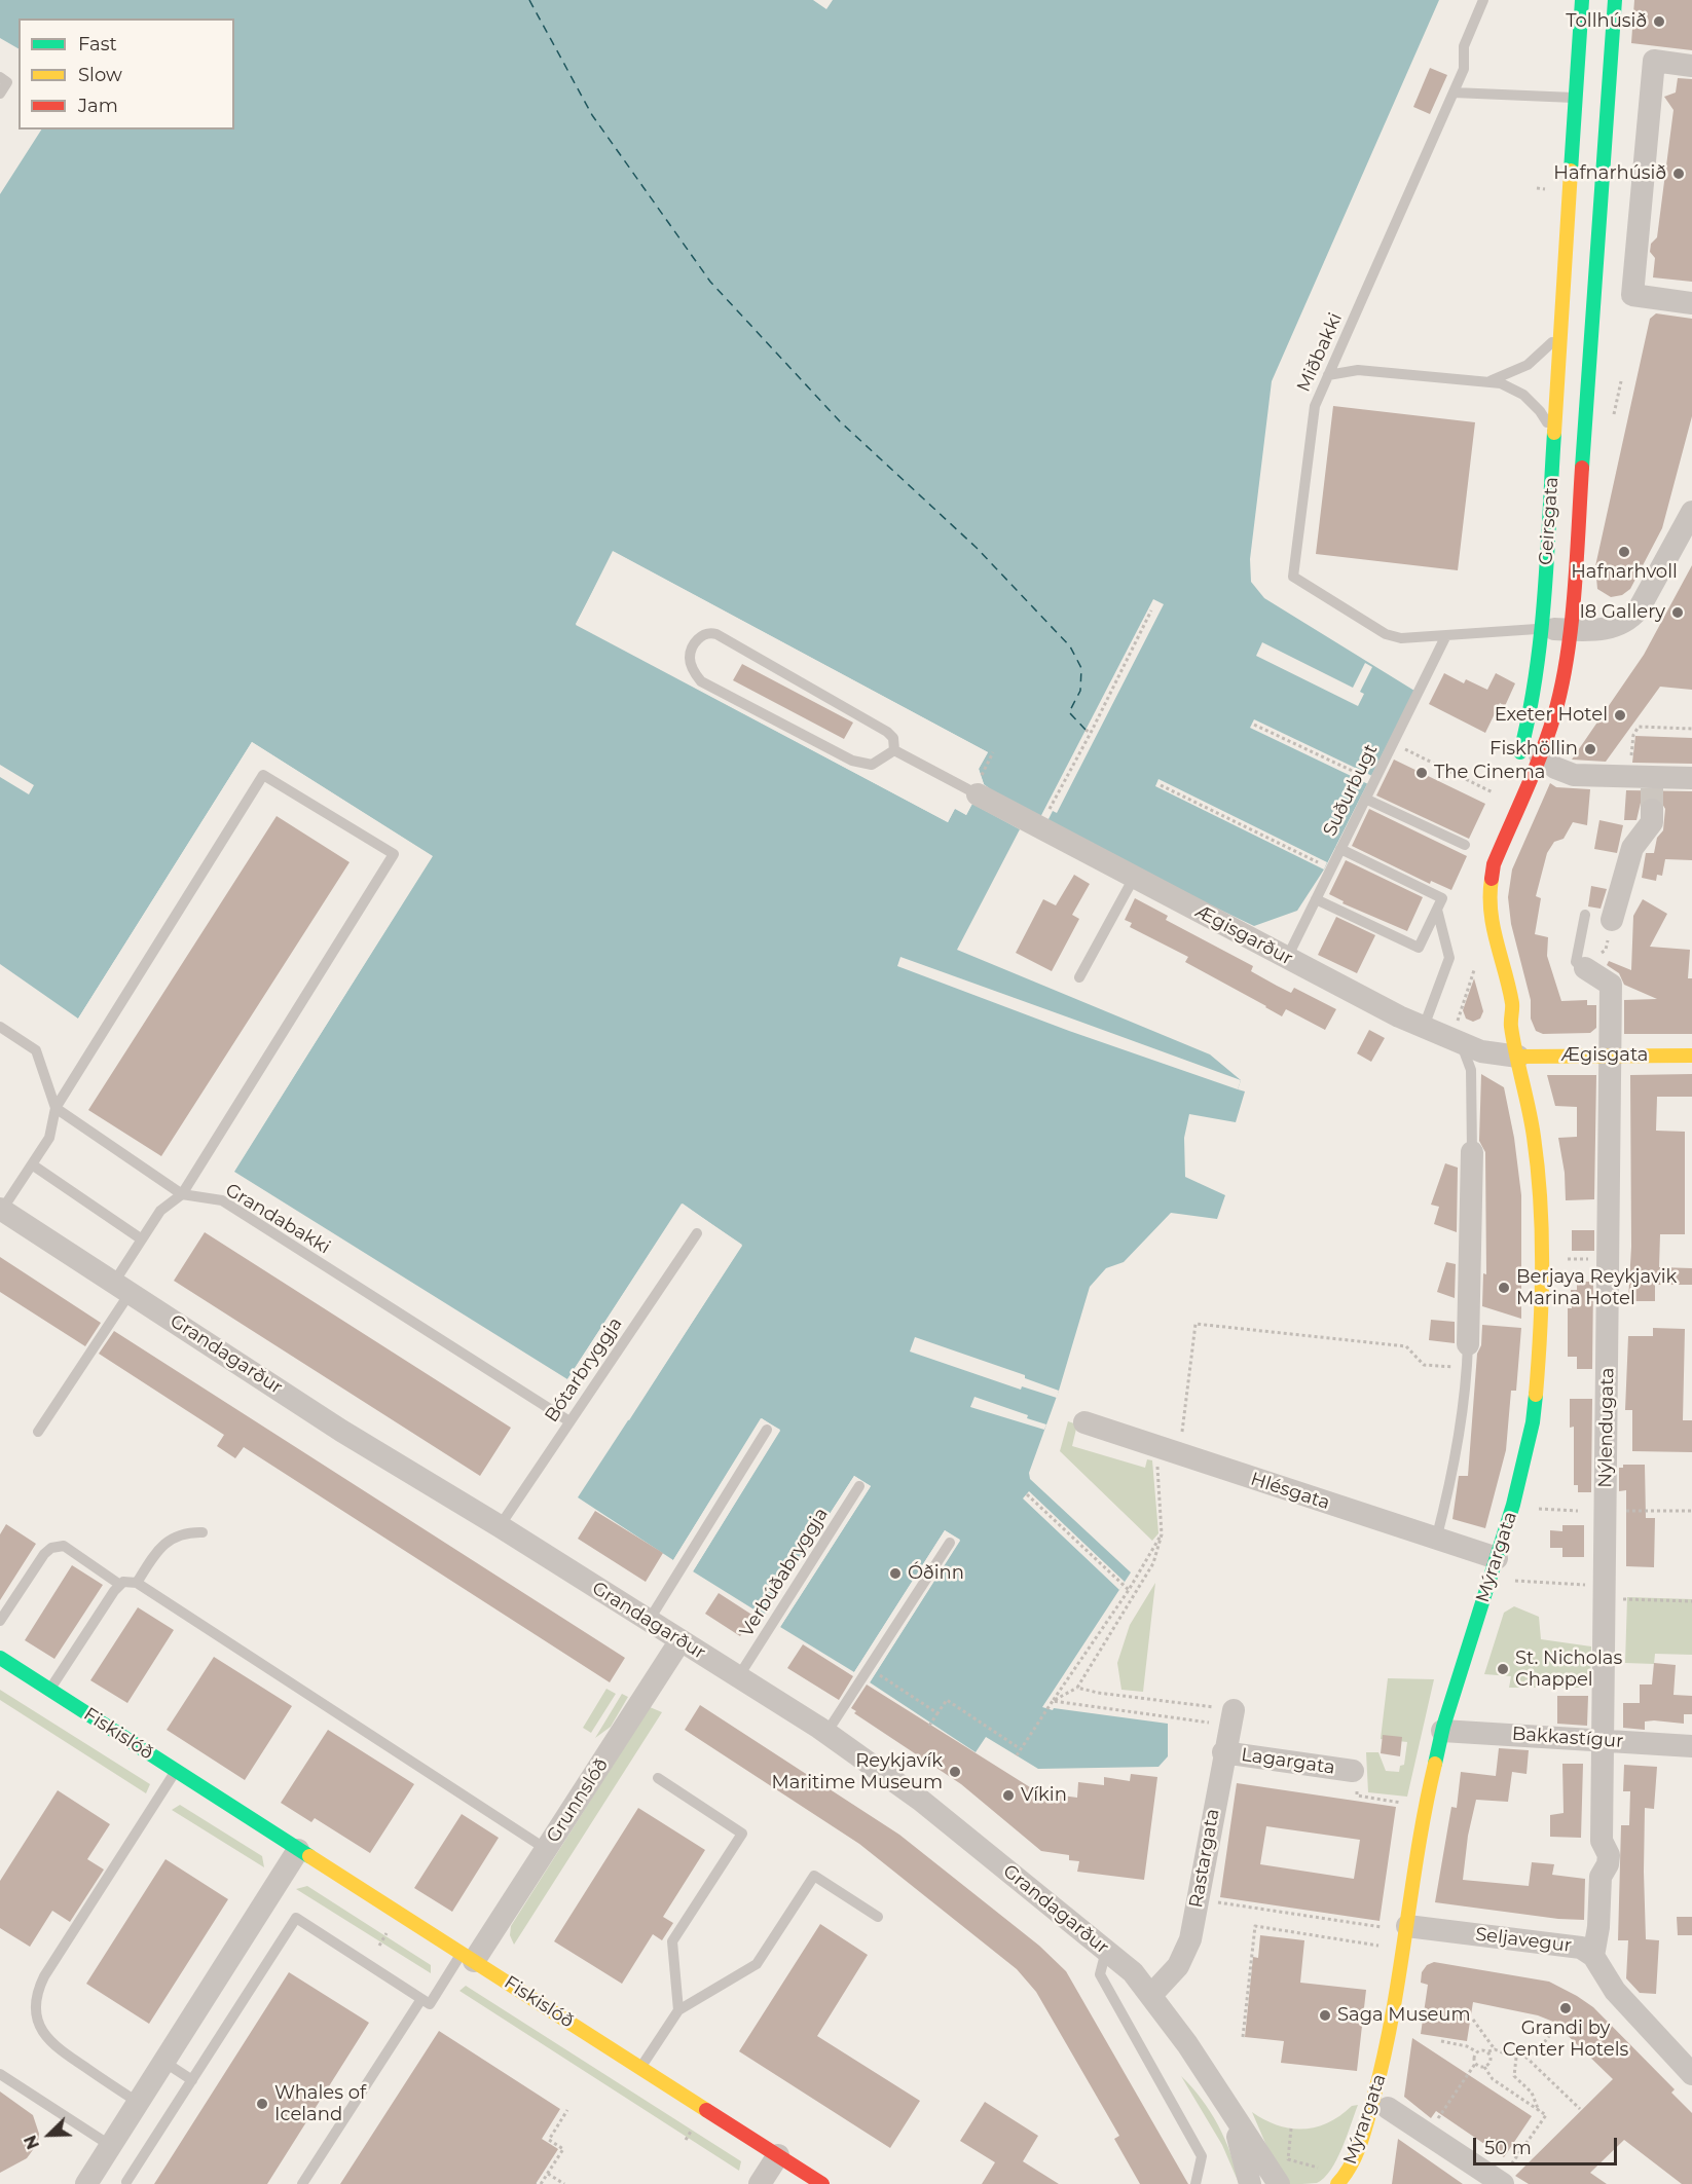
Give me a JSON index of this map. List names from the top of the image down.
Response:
{
  "streets": {
    "main road": [
      "Geirsgata",
      "Ægisgata",
      "Mýrargata",
      "Fiskislóð"
    ],
    "street": [
      "Ægisgarður",
      "Grandagarður",
      "Nýlendugata",
      "Hlésgata",
      "Bakkastígur",
      "Lagargata",
      "Grunnslóð",
      "Rastargata",
      "Seljavegur"
    ],
    "lane": [
      "Miðbakki",
      "Suðurbugt",
      "Grandabakki",
      "Bótarbryggja",
      "Verbúðabryggja"
    ]
  },
  "crossings": [
    ["Miðbakki", "Suðurbugt"],
    ["Geirsgata", "Ægisgarður"],
    ["Geirsgata", "Ægisgata"],
    ["Geirsgata", "Mýrargata"],
    ["Suðurbugt", "Ægisgarður"],
    ["Ægisgarður", "Ægisgata"],
    ["Ægisgarður", "Mýrargata"],
    ["Ægisgata", "Nýlendugata"],
    ["Ægisgata", "Mýrargata"],
    ["Grandabakki", "Bótarbryggja"],
    ["Grandagarður", "Bótarbryggja"],
    ["Grandagarður", "Verbúðabryggja"],
    ["Grandagarður", "Grunnslóð"],
    ["Grandagarður", "Rastargata"],
    ["Nýlendugata", "Bakkastígur"],
    ["Nýlendugata", "Seljavegur"],
    ["Hlésgata", "Mýrargata"],
    ["Mýrargata", "Bakkastígur"],
    ["Mýrargata", "Seljavegur"],
    ["Fiskislóð", "Grunnslóð"],
    ["Lagargata", "Rastargata"]
  ],
  "places": [
    "Tollhúsið",
    "Hafnarhúsið",
    "Hafnarhvoll",
    "I8 Gallery",
    "Exeter Hotel",
    "Fiskhöllin",
    "The Cinema",
    "Berjaya Reykjavik Marina Hotel",
    "Óðinn",
    "St. Nicholas Chappel",
    "Reykjavík Maritime Museum",
    "Víkin",
    "Grandi by Center Hotels",
    "Saga Museum",
    "Whales of Iceland"
  ],
  "legend": ["Fast", "Slow", "Jam"],
  "scale_bar": "50 m",
  "north": "bottom left"
}
